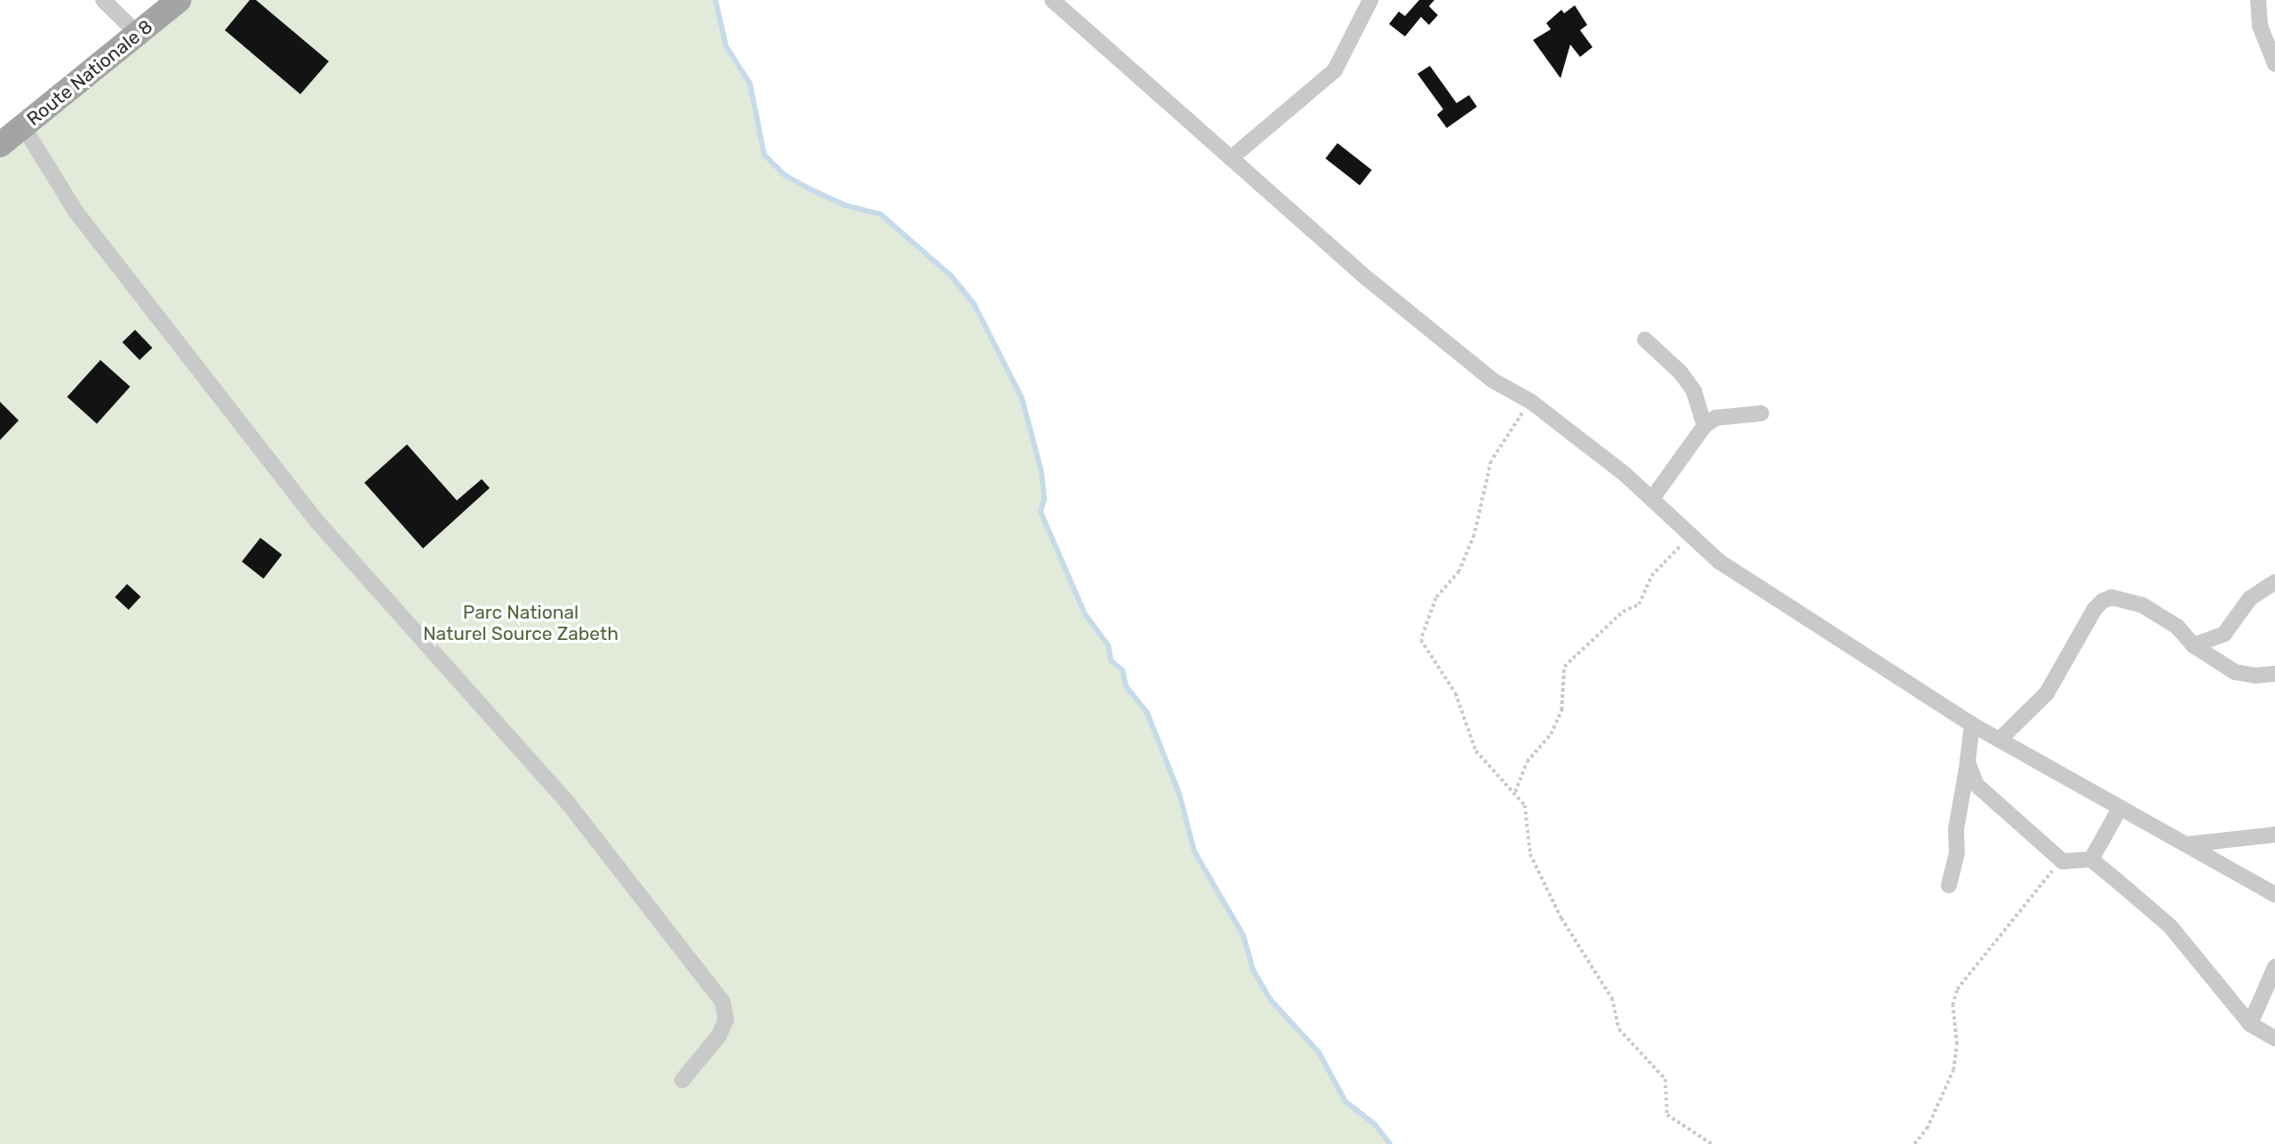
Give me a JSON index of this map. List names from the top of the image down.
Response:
{
  "streets": {
    "main road": ["Route Nationale 8"]
  },
  "parks": ["Parc National Naturel Source Zabeth"]
}
